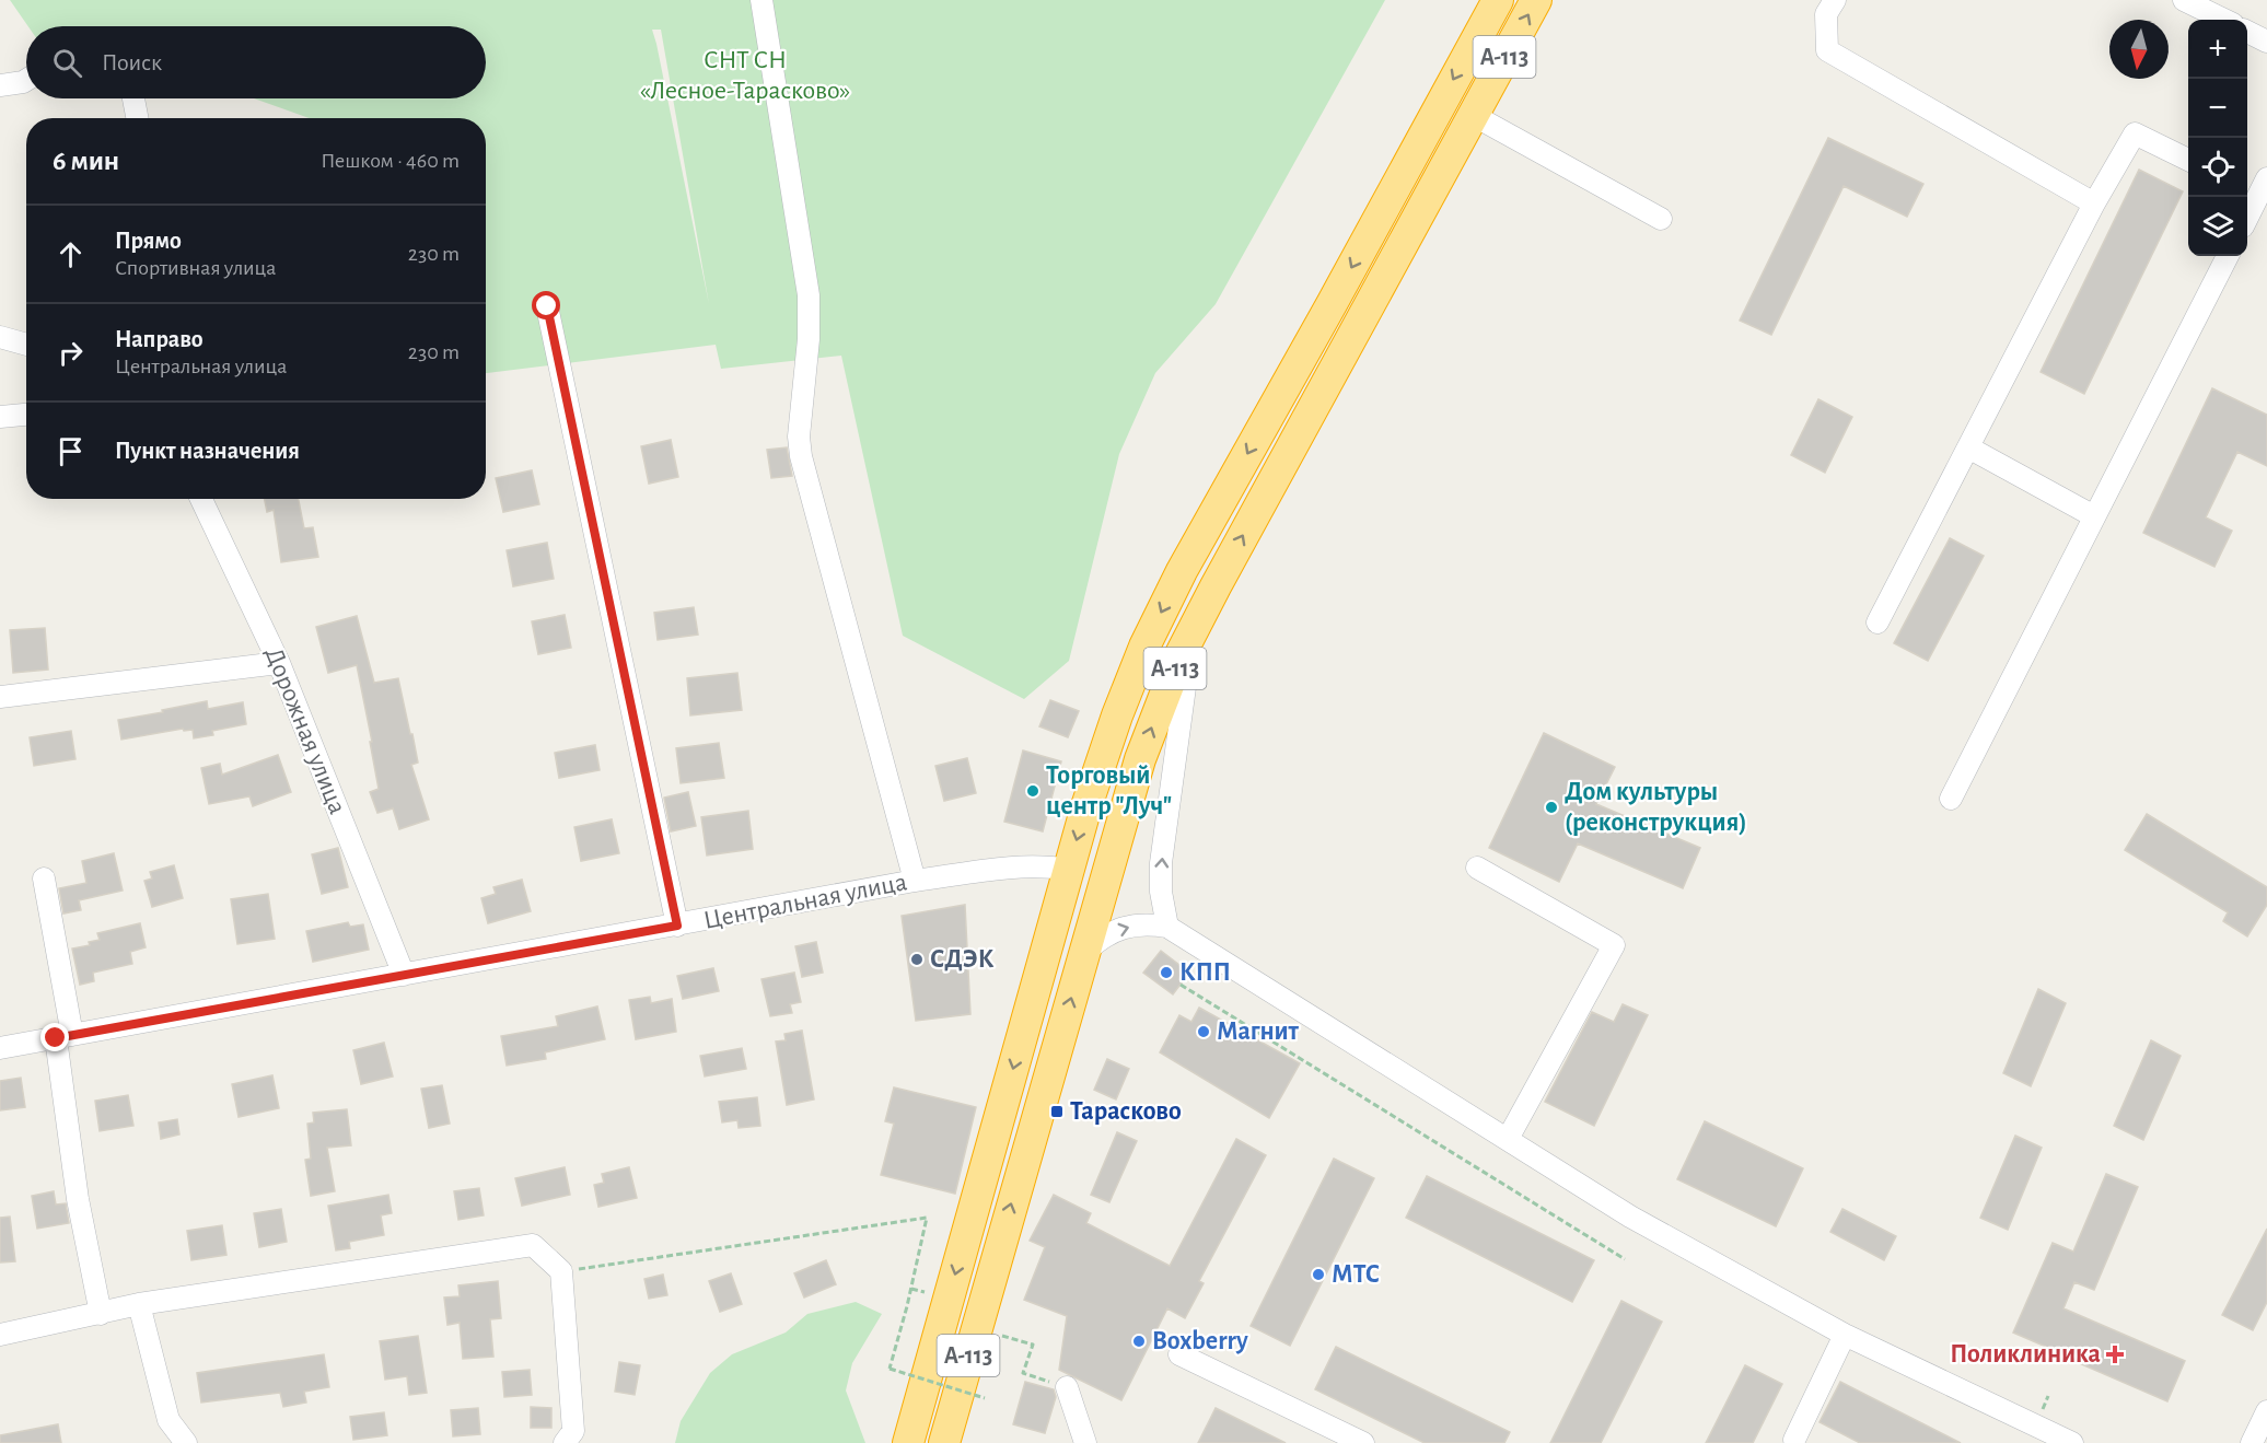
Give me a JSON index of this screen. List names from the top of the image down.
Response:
{
  "streets": {
    "highway": ["А-113"],
    "street": ["Дорожная улица", "Центральная улица"]
  },
  "crossings": [
    ["А-113", "Центральная улица"],
    ["Дорожная улица", "Центральная улица"]
  ],
  "parks": ["СНТ СН «Лесное-Тарасково»"],
  "places": {
    "other": [
      "Торговый центр \"Луч\"",
      "Дом культуры (реконструкция)",
      "СДЭК",
      "КПП",
      "Магнит",
      "МТС",
      "Boxberry"
    ],
    "transit": ["Тарасково"],
    "health": ["Поликлиника"]
  },
  "north": "bottom",
  "page": {
    "map_buttons": ["+", "−"],
    "search": "Поиск",
    "heading": ["6 мин", "Пешком · 460 m"],
    "list": [
      ["Прямо", "Спортивная улица", "230 m"],
      ["Направо", "Центральная улица", "230 m"],
      "Пункт назначения"
    ]
  }
}
